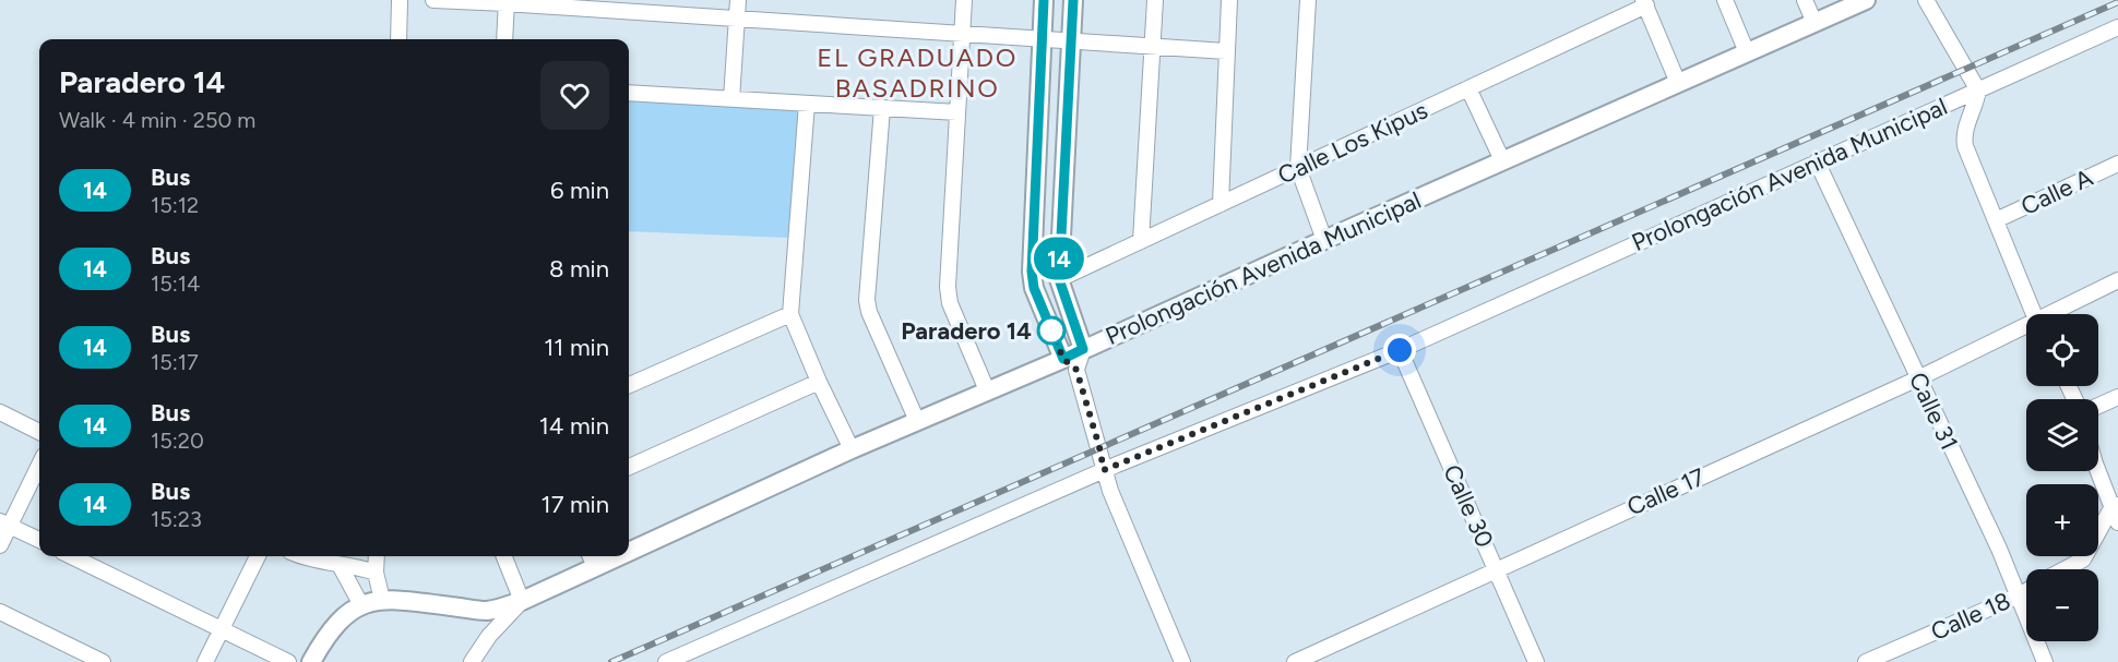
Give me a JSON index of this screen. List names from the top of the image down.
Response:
{
  "streets": {
    "main road": ["Prolongación Avenida Municipal"],
    "street": [
      "Calle Los Kipus",
      "Calle A",
      "Calle 31",
      "Calle 17",
      "Calle 30",
      "Calle 18"
    ]
  },
  "crossings": [
    ["Prolongación Avenida Municipal", "Calle 31"],
    ["Prolongación Avenida Municipal", "Calle 30"],
    ["Calle 31", "Calle 17"],
    ["Calle 31", "Calle 18"],
    ["Calle 17", "Calle 30"]
  ],
  "districts": ["EL GRADUADO BASADRINO"],
  "places": ["Paradero 14"],
  "lines": ["bus line 14"],
  "page": {
    "on_map": "14",
    "heading": ["Paradero 14", "Walk · 4 min · 250 m"],
    "list": [
      {
        "mark": "14",
        "name": "Bus",
        "note": "15:12",
        "value": "6 min"
      },
      {
        "mark": "14",
        "name": "Bus",
        "note": "15:14",
        "value": "8 min"
      },
      {
        "mark": "14",
        "name": "Bus",
        "note": "15:17",
        "value": "11 min"
      },
      {
        "mark": "14",
        "name": "Bus",
        "note": "15:20",
        "value": "14 min"
      },
      {
        "mark": "14",
        "name": "Bus",
        "note": "15:23",
        "value": "17 min"
      }
    ],
    "map_buttons": ["+", "−"]
  }
}
